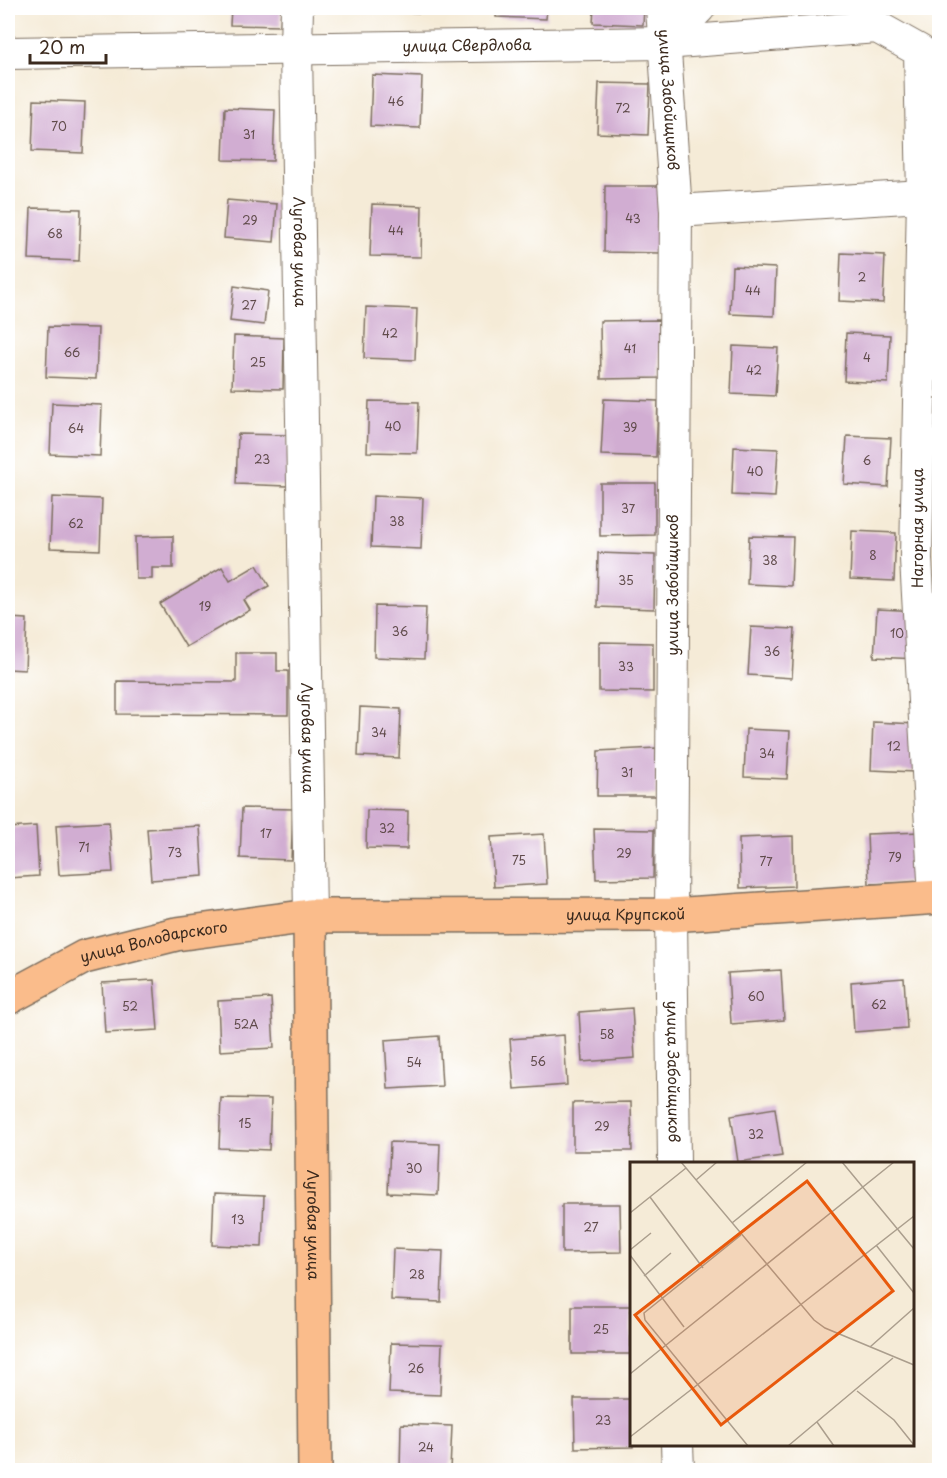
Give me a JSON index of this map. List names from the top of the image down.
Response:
{
  "streets": {
    "main road": ["Луговая улица", "улица Крупской", "улица Володарского"],
    "street": ["улица Свердлова", "улица Забойщиков", "Нагорная улица"]
  },
  "crossings": [
    ["улица Свердлова", "улица Забойщиков"],
    ["улица Свердлова", "Луговая улица"],
    ["улица Свердлова", "Нагорная улица"],
    ["улица Забойщиков", "улица Крупской"],
    ["Луговая улица", "улица Крупской"],
    ["Луговая улица", "улица Володарского"],
    ["Нагорная улица", "улица Крупской"],
    ["улица Крупской", "улица Володарского"]
  ],
  "house_numbers": [
    "46",
    "72",
    "70",
    "31",
    "43",
    "29",
    "44",
    "68",
    "2",
    "44",
    "27",
    "42",
    "41",
    "66",
    "4",
    "25",
    "42",
    "40",
    "39",
    "64",
    "23",
    "6",
    "40",
    "37",
    "38",
    "62",
    "8",
    "38",
    "35",
    "19",
    "36",
    "10",
    "36",
    "33",
    "34",
    "12",
    "34",
    "31",
    "32",
    "17",
    "71",
    "73",
    "29",
    "79",
    "75",
    "77",
    "60",
    "62",
    "52",
    "52А",
    "58",
    "56",
    "54",
    "15",
    "29",
    "32",
    "30",
    "13",
    "27",
    "28",
    "25",
    "26",
    "23",
    "24"
  ],
  "scale_bar": "20 m"
}
